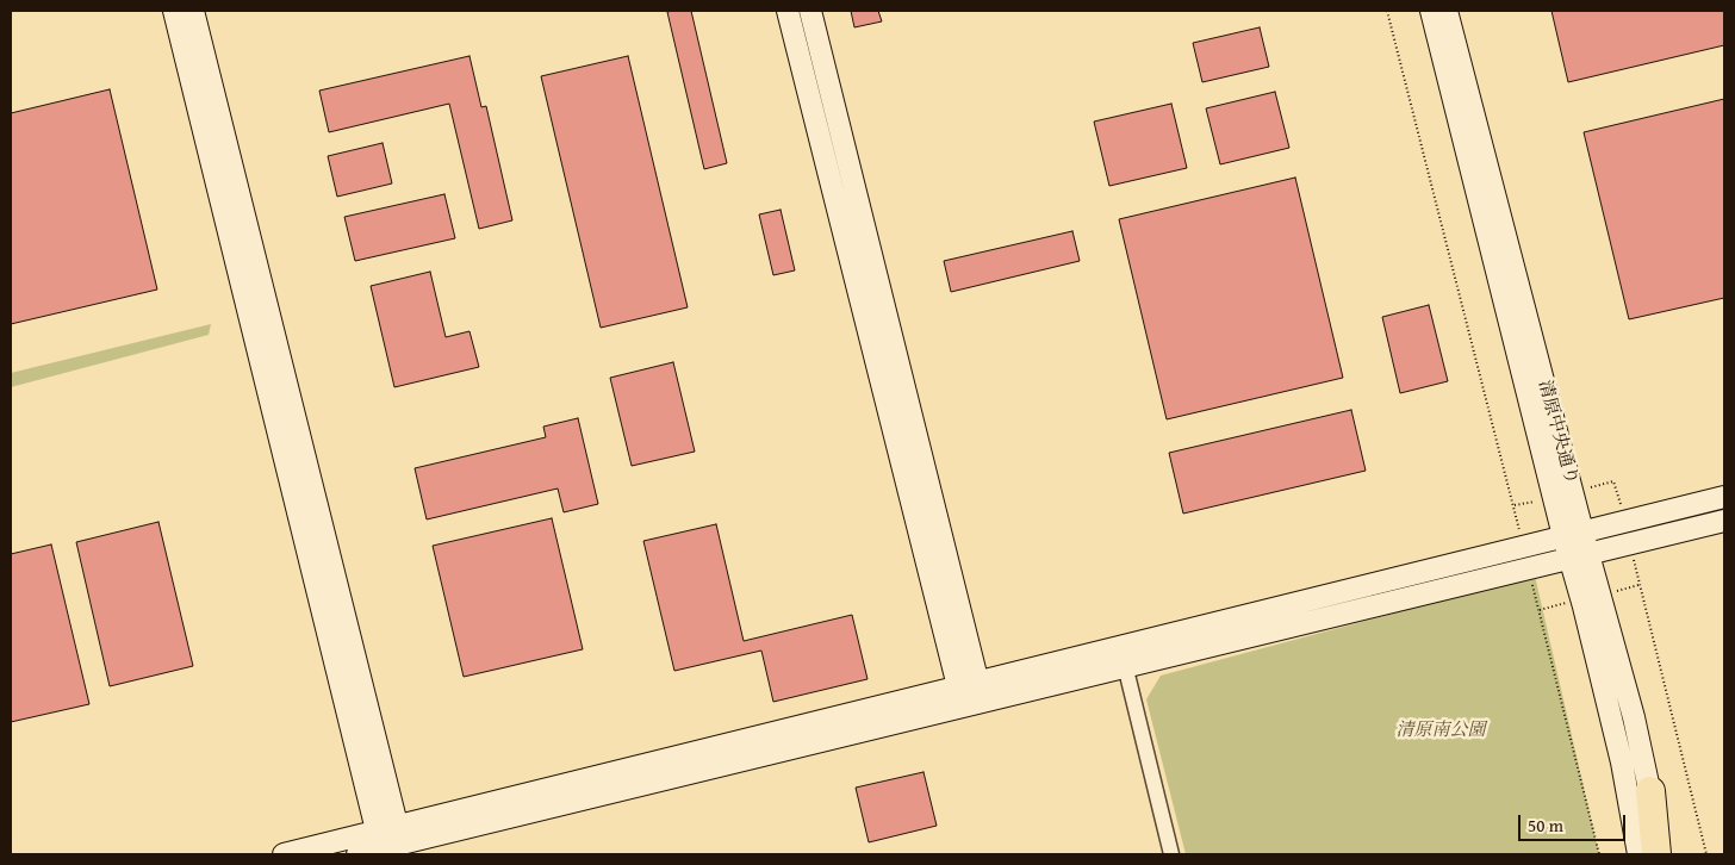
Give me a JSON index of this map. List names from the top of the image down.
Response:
{
  "streets": {
    "street": ["清原中央通り"]
  },
  "parks": ["清原南公園"],
  "scale_bar": "50 m"
}
